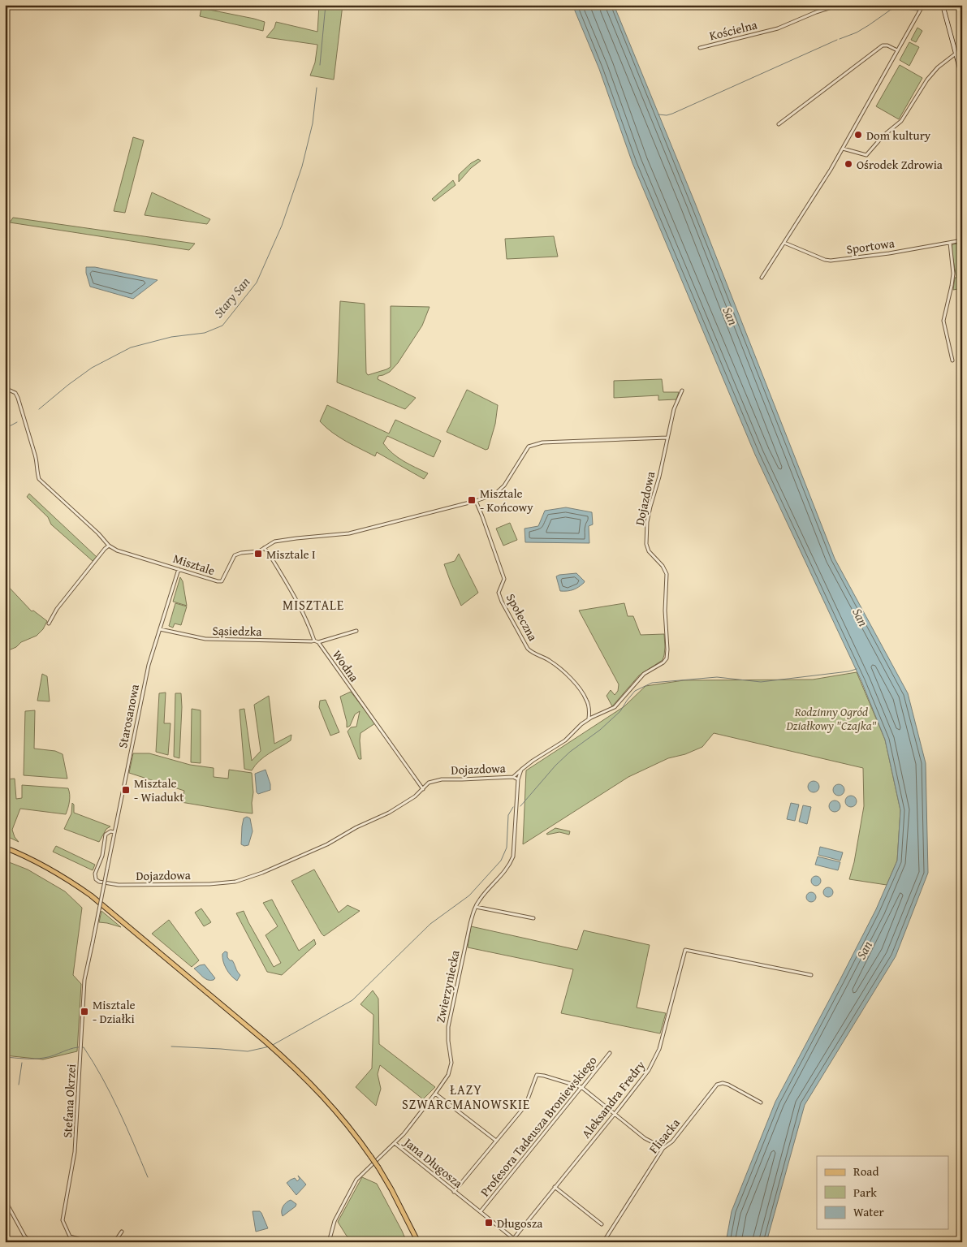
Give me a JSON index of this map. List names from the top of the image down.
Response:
{
  "streets": {
    "street": [
      "Kościelna",
      "Sportowa",
      "Dojazdowa",
      "Misztale",
      "Społeczna",
      "Sąsiedzka",
      "Wodna",
      "Starosanowa",
      "Zwierzyniecka",
      "Aleksandra Fredry",
      "Stefana Okrzei",
      "Profesora Tadeusza Broniewskiego",
      "Flisacka",
      "Jana Długosza"
    ]
  },
  "crossings": [
    ["Dojazdowa", "Misztale"],
    ["Dojazdowa", "Społeczna"],
    ["Dojazdowa", "Wodna"],
    ["Dojazdowa", "Starosanowa"],
    ["Dojazdowa", "Zwierzyniecka"],
    ["Misztale", "Społeczna"],
    ["Misztale", "Starosanowa"],
    ["Sąsiedzka", "Wodna"],
    ["Sąsiedzka", "Starosanowa"],
    ["Starosanowa", "Stefana Okrzei"],
    ["Zwierzyniecka", "Jana Długosza"],
    ["Aleksandra Fredry", "Jana Długosza"],
    ["Profesora Tadeusza Broniewskiego", "Jana Długosza"]
  ],
  "districts": ["MISZTALE", "ŁAZY SZWARCMANOWSKIE"],
  "water": ["Stary San", "San"],
  "parks": ["Rodzinny Ogród Działkowy \"Czajka\""],
  "places": {
    "other": ["Dom kultury", "Ośrodek Zdrowia"],
    "transit": [
      "Misztale - Końcowy",
      "Misztale I",
      "Misztale - Wiadukt",
      "Misztale - Działki",
      "Długosza"
    ]
  },
  "legend": ["Road", "Park", "Water"]
}
